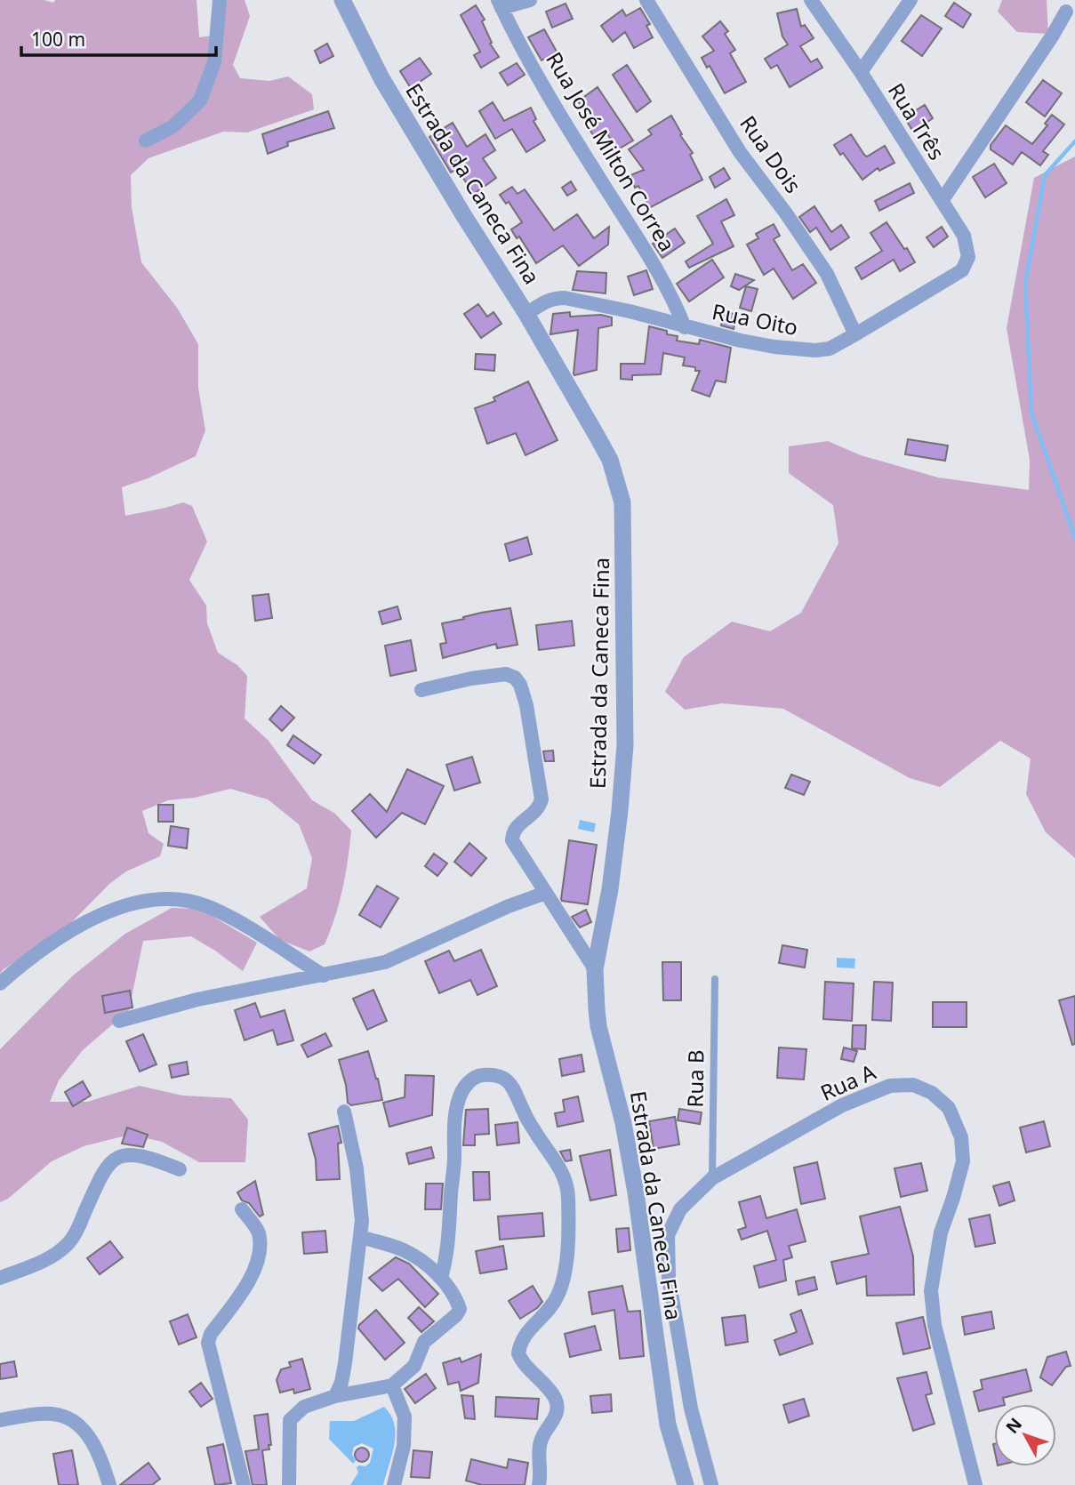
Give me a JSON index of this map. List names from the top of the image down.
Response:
{
  "streets": {
    "street": [
      "Rua Três",
      "Rua José Milton Correa",
      "Rua Dois",
      "Estrada da Caneca Fina",
      "Rua Oito",
      "Rua A"
    ],
    "lane": ["Rua B"]
  },
  "crossings": [
    ["Rua Três", "Rua Oito"],
    ["Rua José Milton Correa", "Rua Oito"],
    ["Rua Dois", "Rua Oito"],
    ["Estrada da Caneca Fina", "Rua Oito"],
    ["Rua B", "Rua A"]
  ],
  "scale_bar": "100 m",
  "north": "top left"
}
